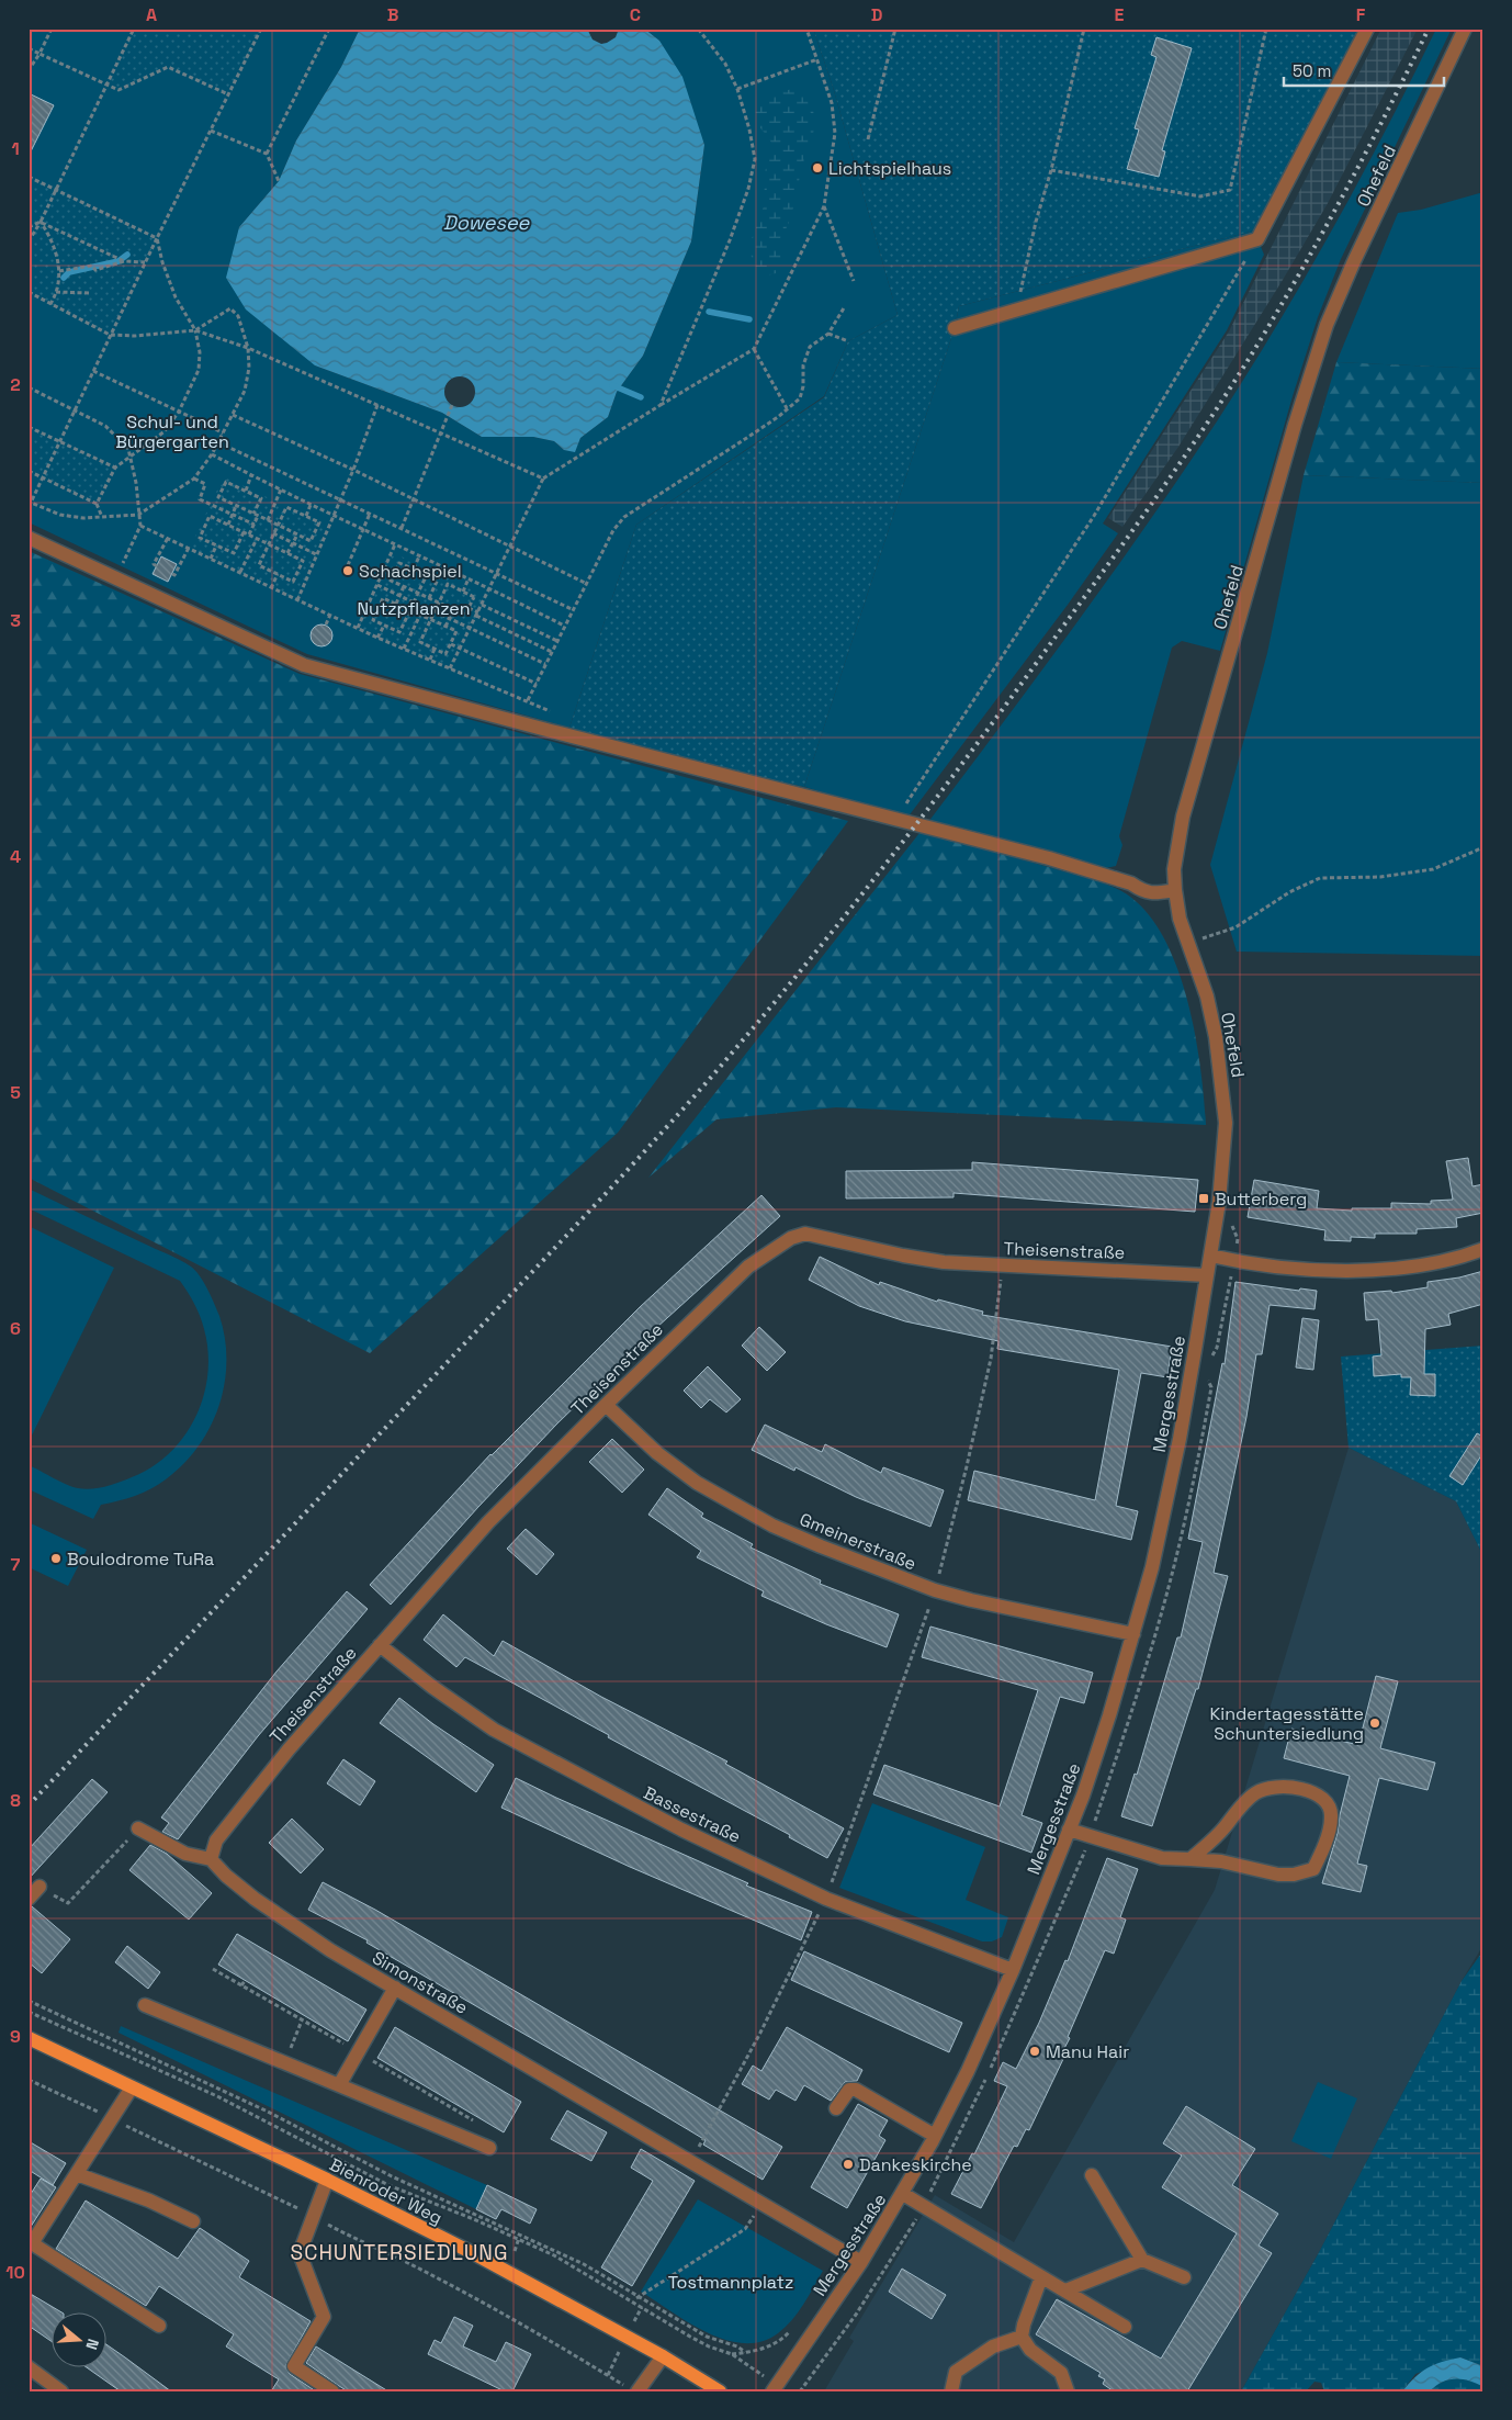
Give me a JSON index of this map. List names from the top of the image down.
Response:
{
  "streets": {
    "main road": ["Bienroder Weg"],
    "street": [
      "Ohefeld",
      "Theisenstraße",
      "Mergesstraße",
      "Gmeinerstraße",
      "Bassestraße",
      "Simonstraße"
    ]
  },
  "crossings": [
    ["Ohefeld", "Mergesstraße"],
    ["Theisenstraße", "Mergesstraße"],
    ["Theisenstraße", "Gmeinerstraße"],
    ["Theisenstraße", "Bassestraße"],
    ["Theisenstraße", "Simonstraße"],
    ["Mergesstraße", "Gmeinerstraße"],
    ["Mergesstraße", "Bassestraße"]
  ],
  "districts": ["SCHUNTERSIEDLUNG"],
  "water": ["Dowesee"],
  "parks": ["Schul- und Bürgergarten", "Nutzpflanzen", "Tostmannplatz"],
  "places": {
    "other": [
      "Lichtspielhaus",
      "Schachspiel",
      "Boulodrome TuRa",
      "Kindertagesstätte Schuntersiedlung",
      "Manu Hair",
      "Dankeskirche"
    ],
    "transit": ["Butterberg"]
  },
  "scale_bar": "50 m",
  "north": "right",
  "grid": {
    "columns": [
      "A",
      "B",
      "C",
      "D",
      "E",
      "F"
    ],
    "rows": [
      "1",
      "2",
      "3",
      "4",
      "5",
      "6",
      "7",
      "8",
      "9",
      "10"
    ]
  }
}
